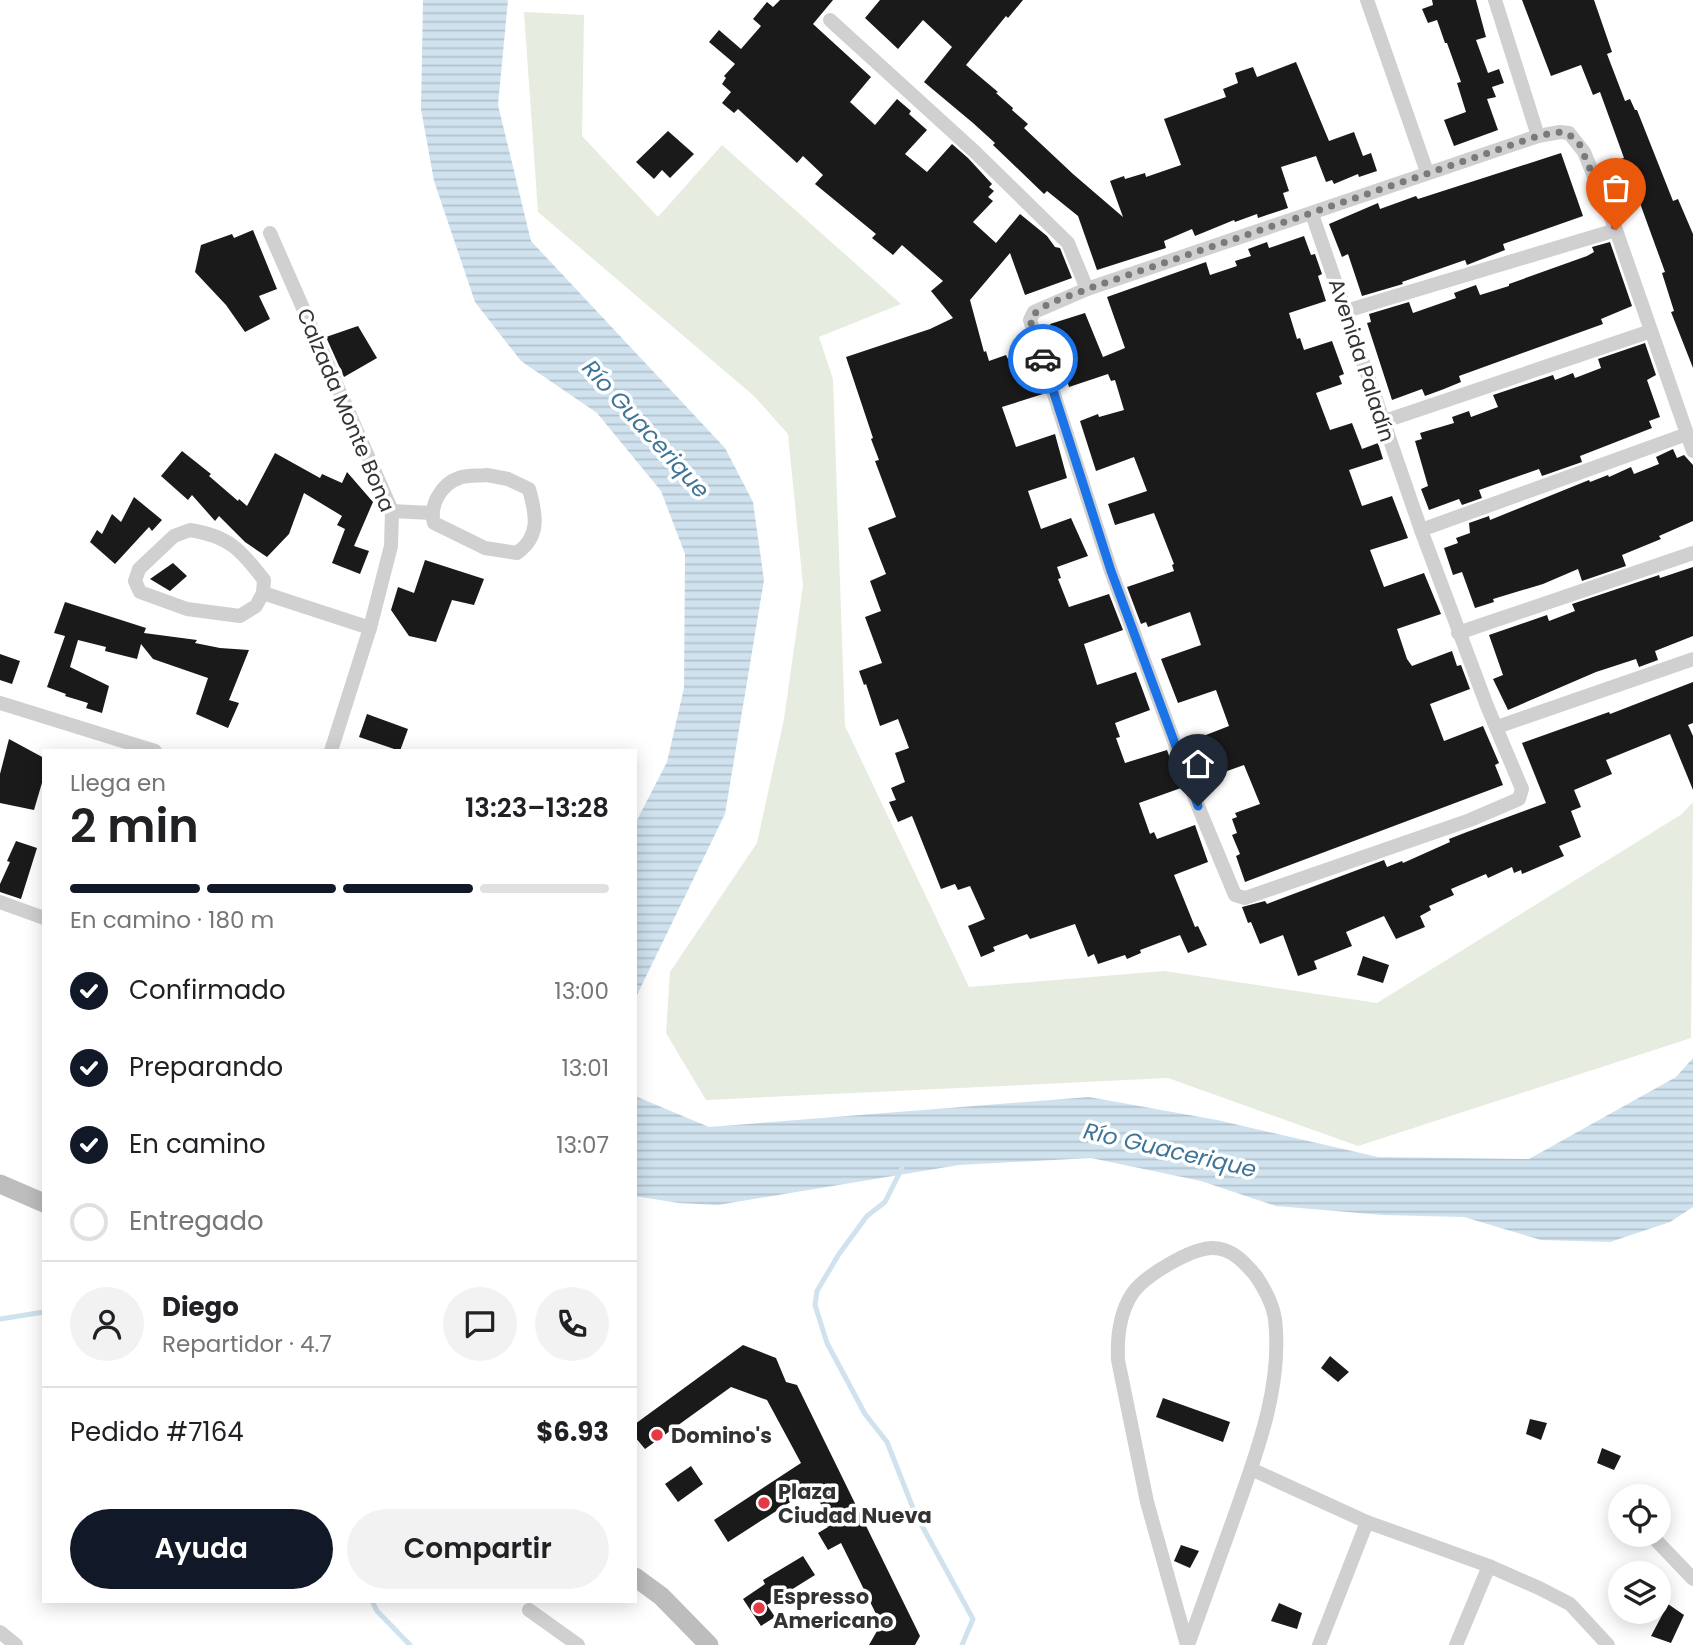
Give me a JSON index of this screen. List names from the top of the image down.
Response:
{
  "streets": {
    "street": ["Avenida Paladín", "Calzada Monte Bona"]
  },
  "water": ["Río Guacerique"],
  "places": ["Domino's", "Plaza Ciudad Nueva", "Espresso Americano"],
  "page": {
    "heading": ["2 min", "Llega en", "13:23–13:28"],
    "panel": [
      "Diego",
      "Repartidor · 4.7",
      "Pedido #7164",
      "$6.93"
    ],
    "bar": "En camino · 180 m",
    "list": [
      ["Confirmado", "13:00"],
      ["Preparando", "13:01"],
      ["En camino", "13:07"],
      "Entregado"
    ],
    "buttons": ["Ayuda", "Compartir"]
  }
}
